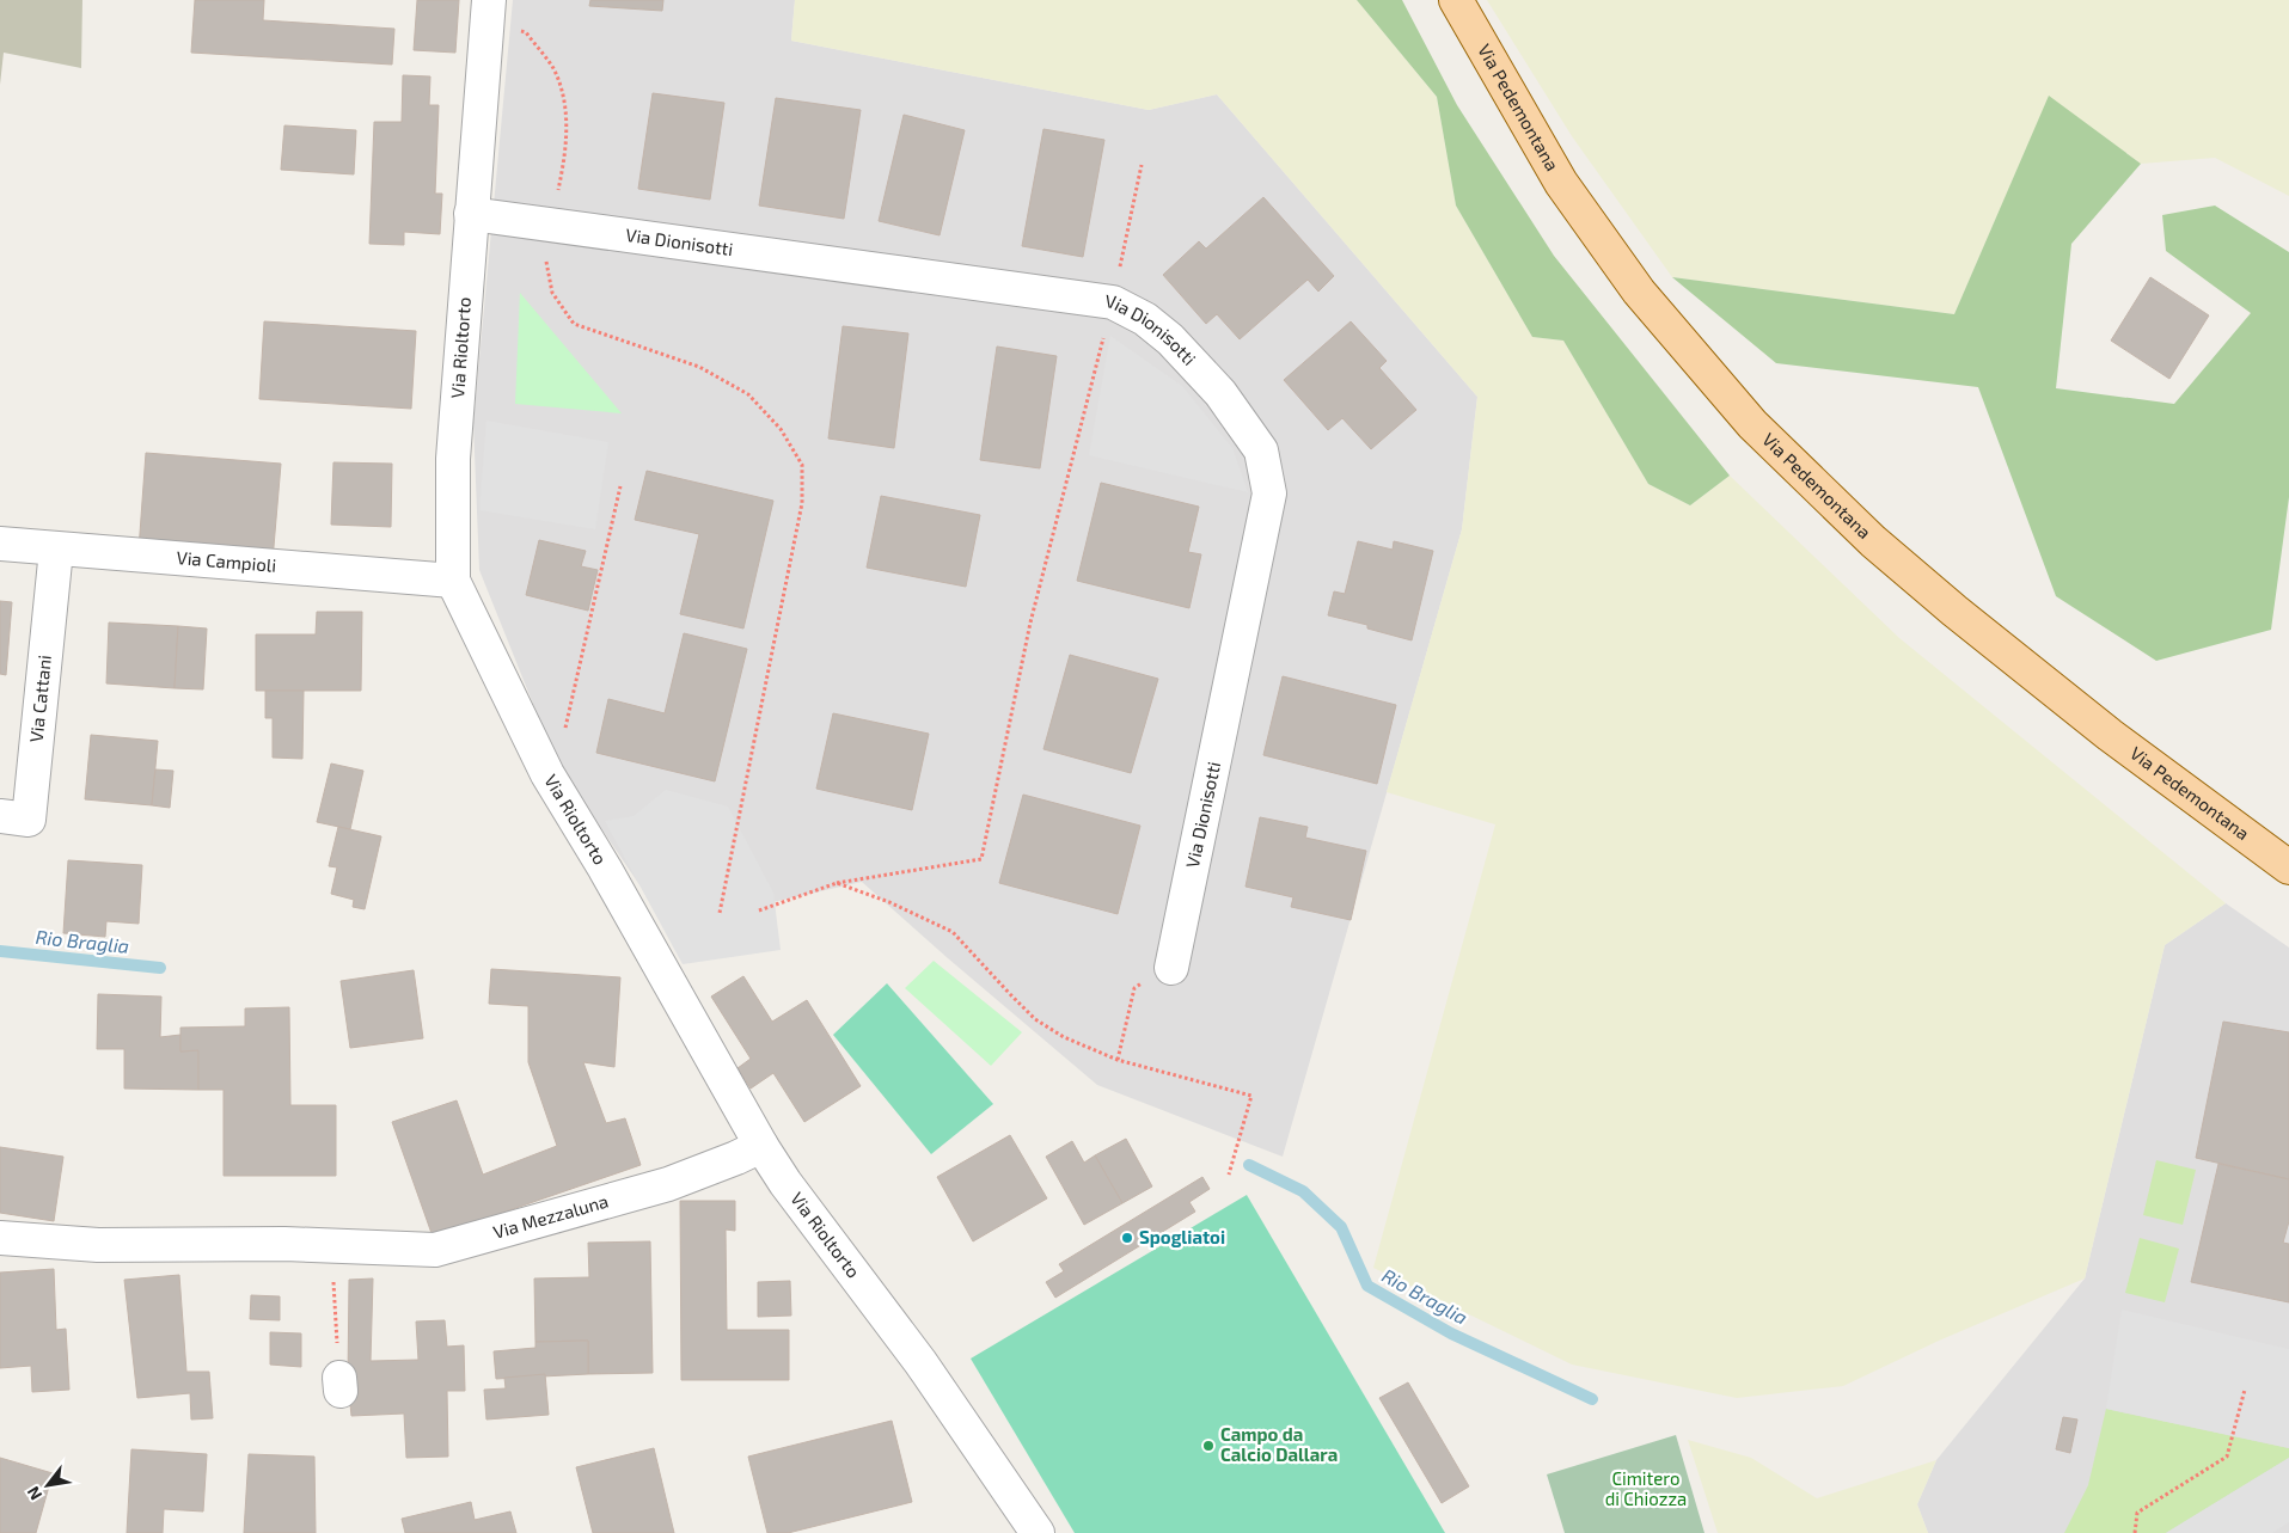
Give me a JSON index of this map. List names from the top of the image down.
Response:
{
  "streets": {
    "main road": ["Via Pedemontana"],
    "street": [
      "Via Dionisotti",
      "Via Rioltorto",
      "Via Campioli",
      "Via Cattani",
      "Via Mezzaluna"
    ]
  },
  "crossings": [
    ["Via Dionisotti", "Via Rioltorto"],
    ["Via Rioltorto", "Via Campioli"],
    ["Via Rioltorto", "Via Mezzaluna"],
    ["Via Campioli", "Via Cattani"]
  ],
  "water": ["Rio Braglia"],
  "parks": ["Cimitero di Chiozza"],
  "places": ["Spogliatoi", "Campo da Calcio Dallara"],
  "north": "bottom left"
}
